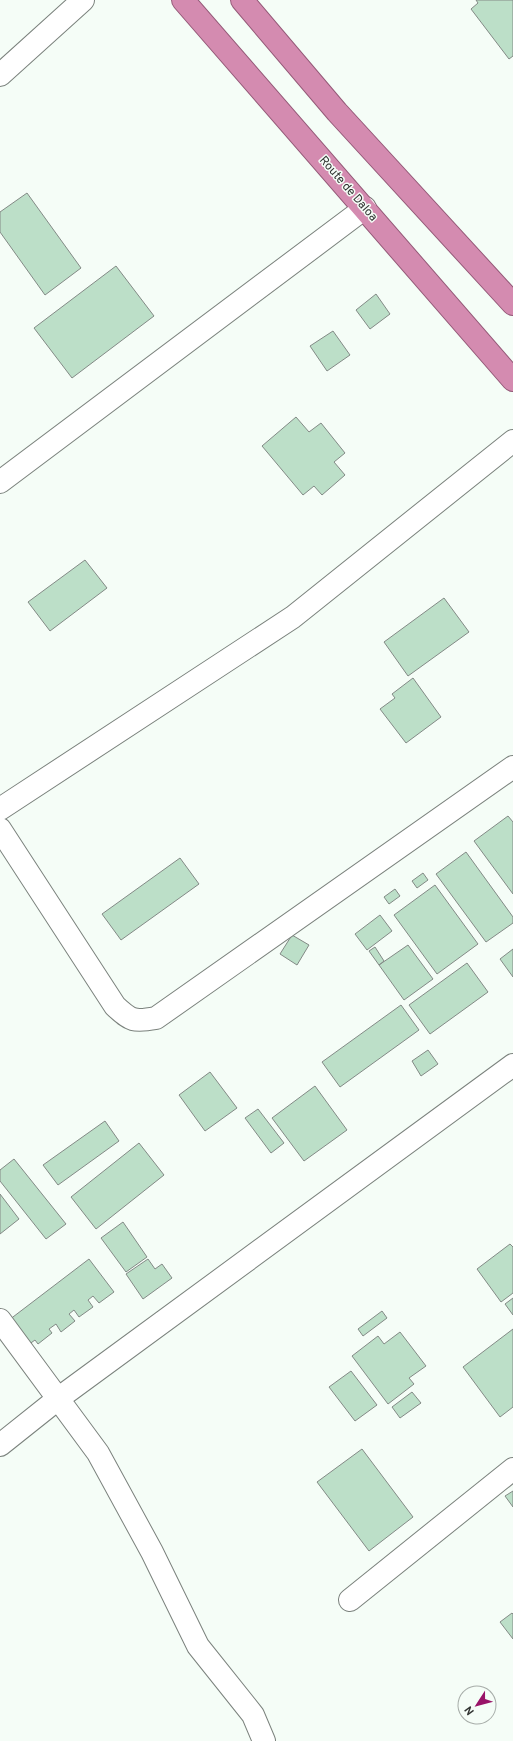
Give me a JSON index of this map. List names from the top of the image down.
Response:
{
  "streets": {
    "highway": ["Route de Daloa"]
  },
  "north": "bottom left"
}
